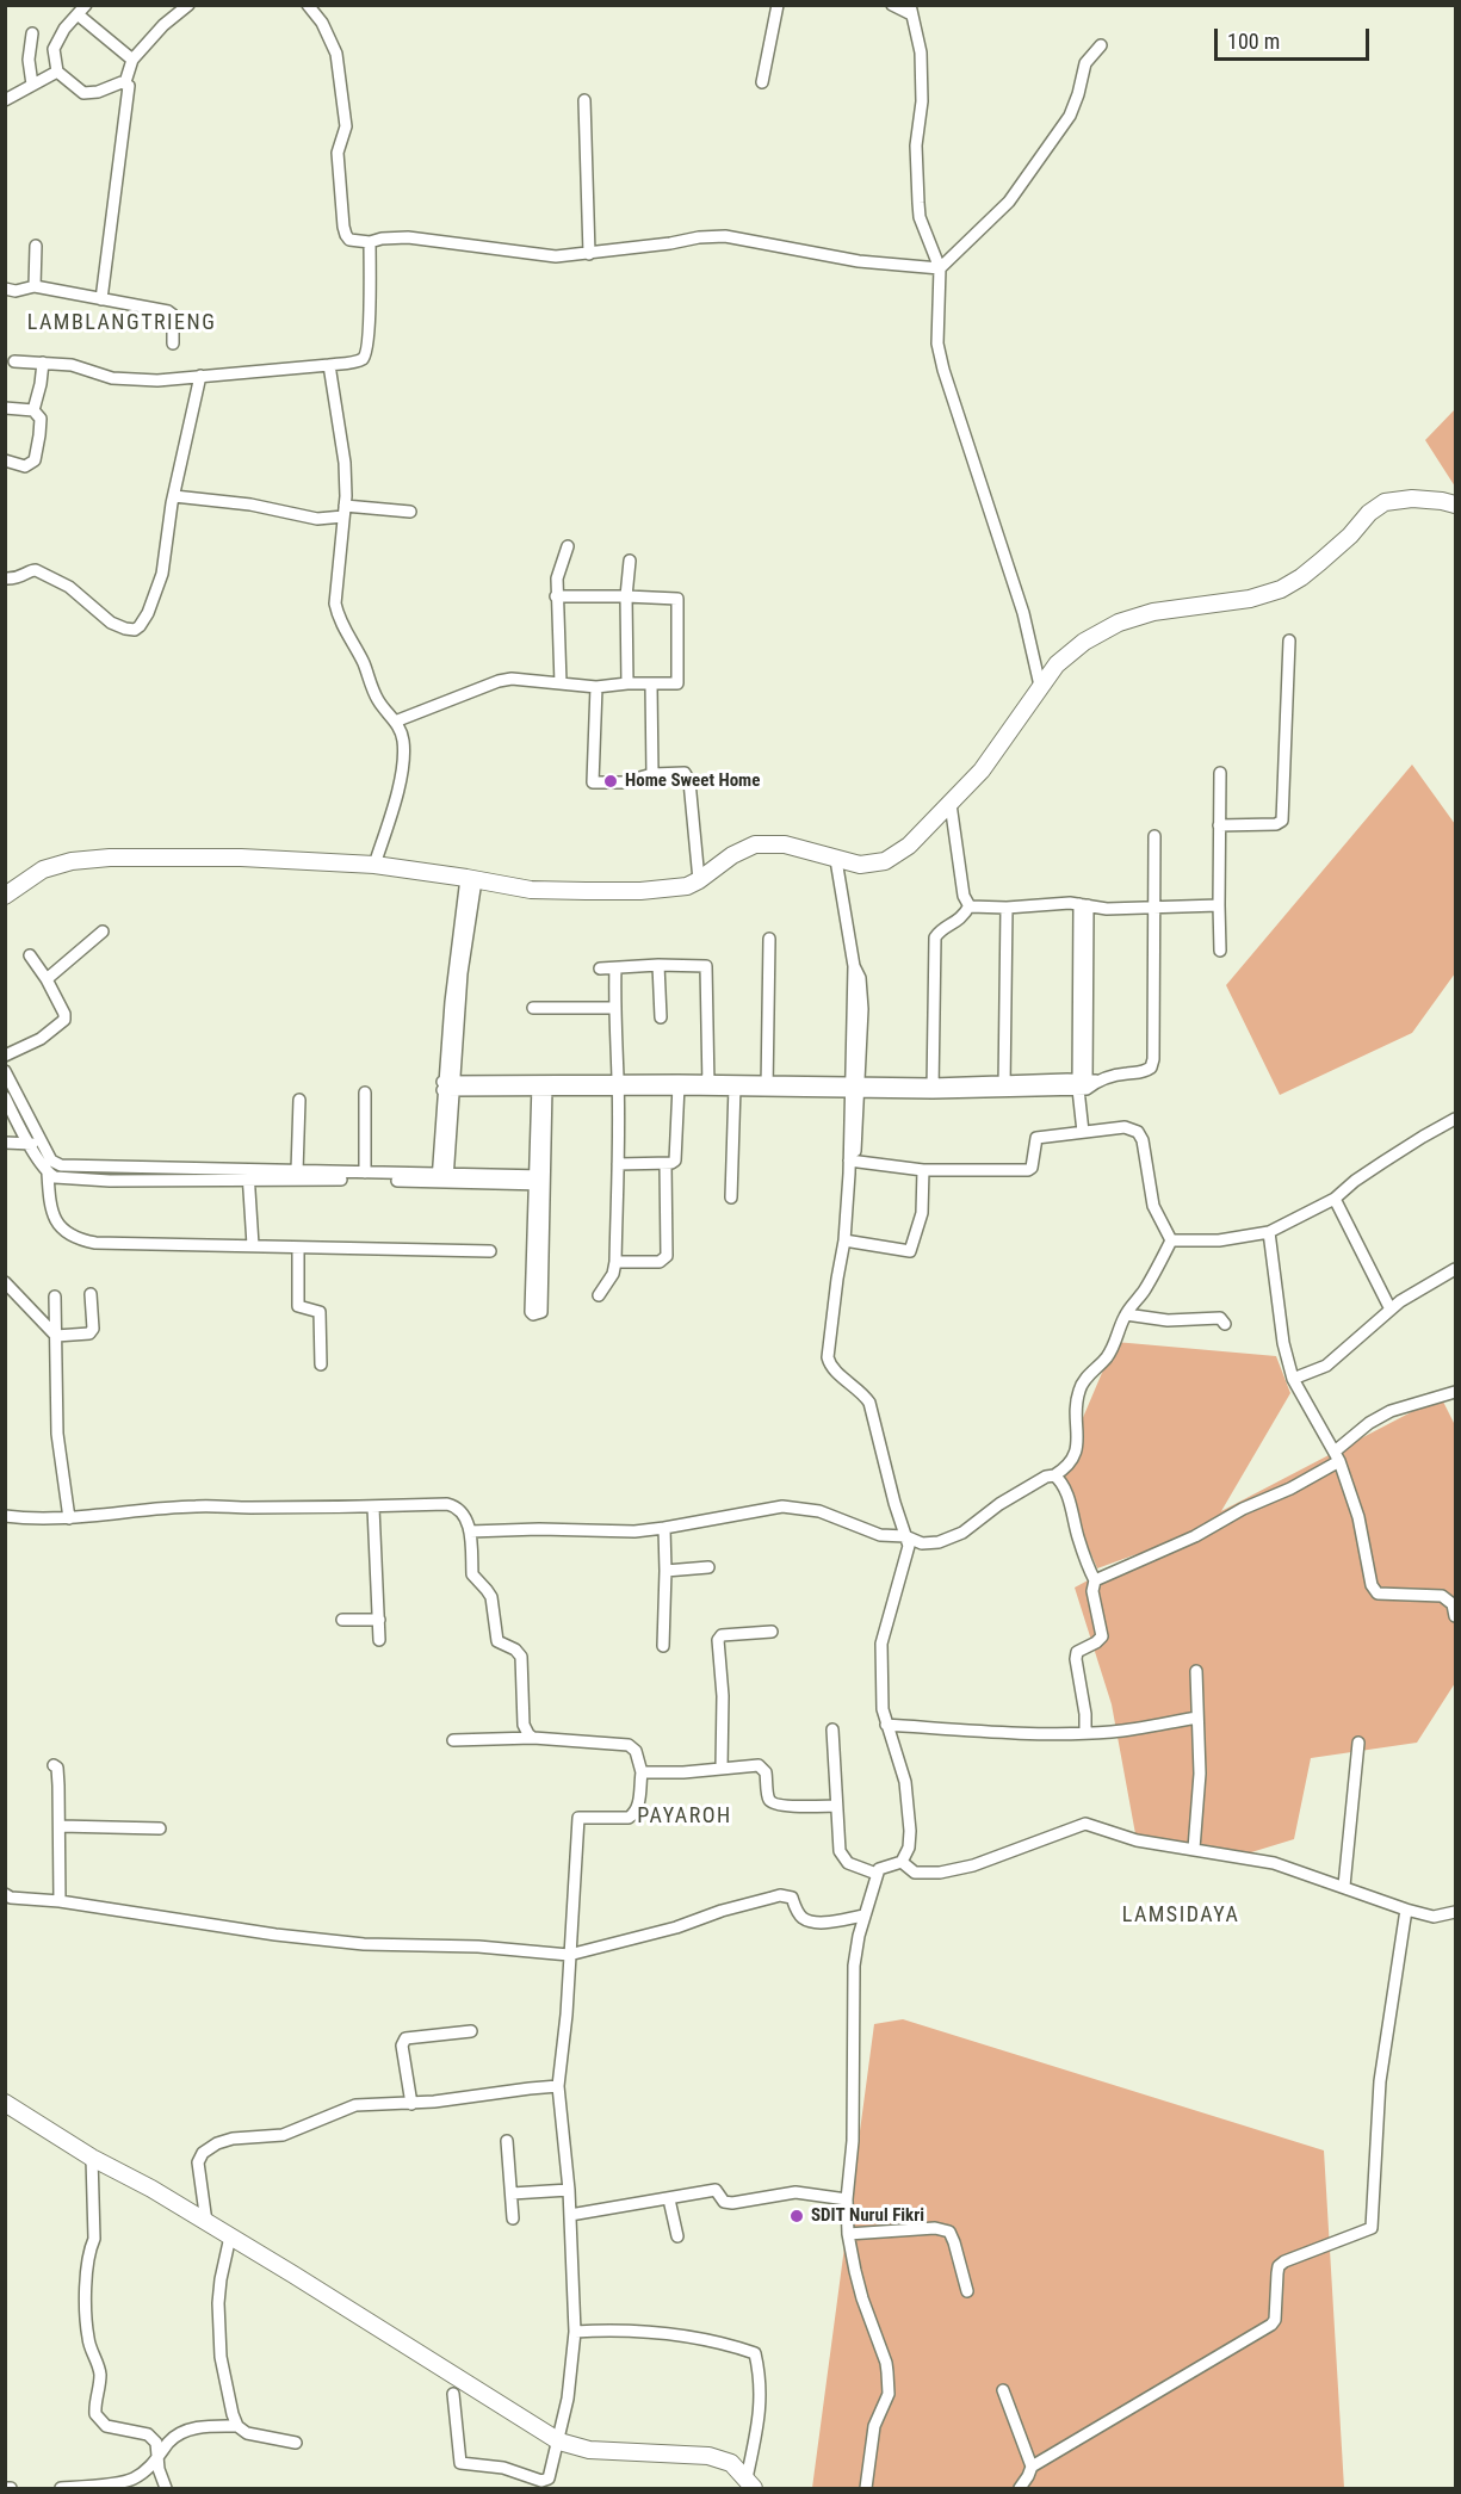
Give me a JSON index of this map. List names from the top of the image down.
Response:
{
  "districts": ["LAMBLANGTRIENG", "PAYAROH", "LAMSIDAYA"],
  "places": ["Home Sweet Home", "SDIT Nurul Fikri"],
  "scale_bar": "100 m"
}
